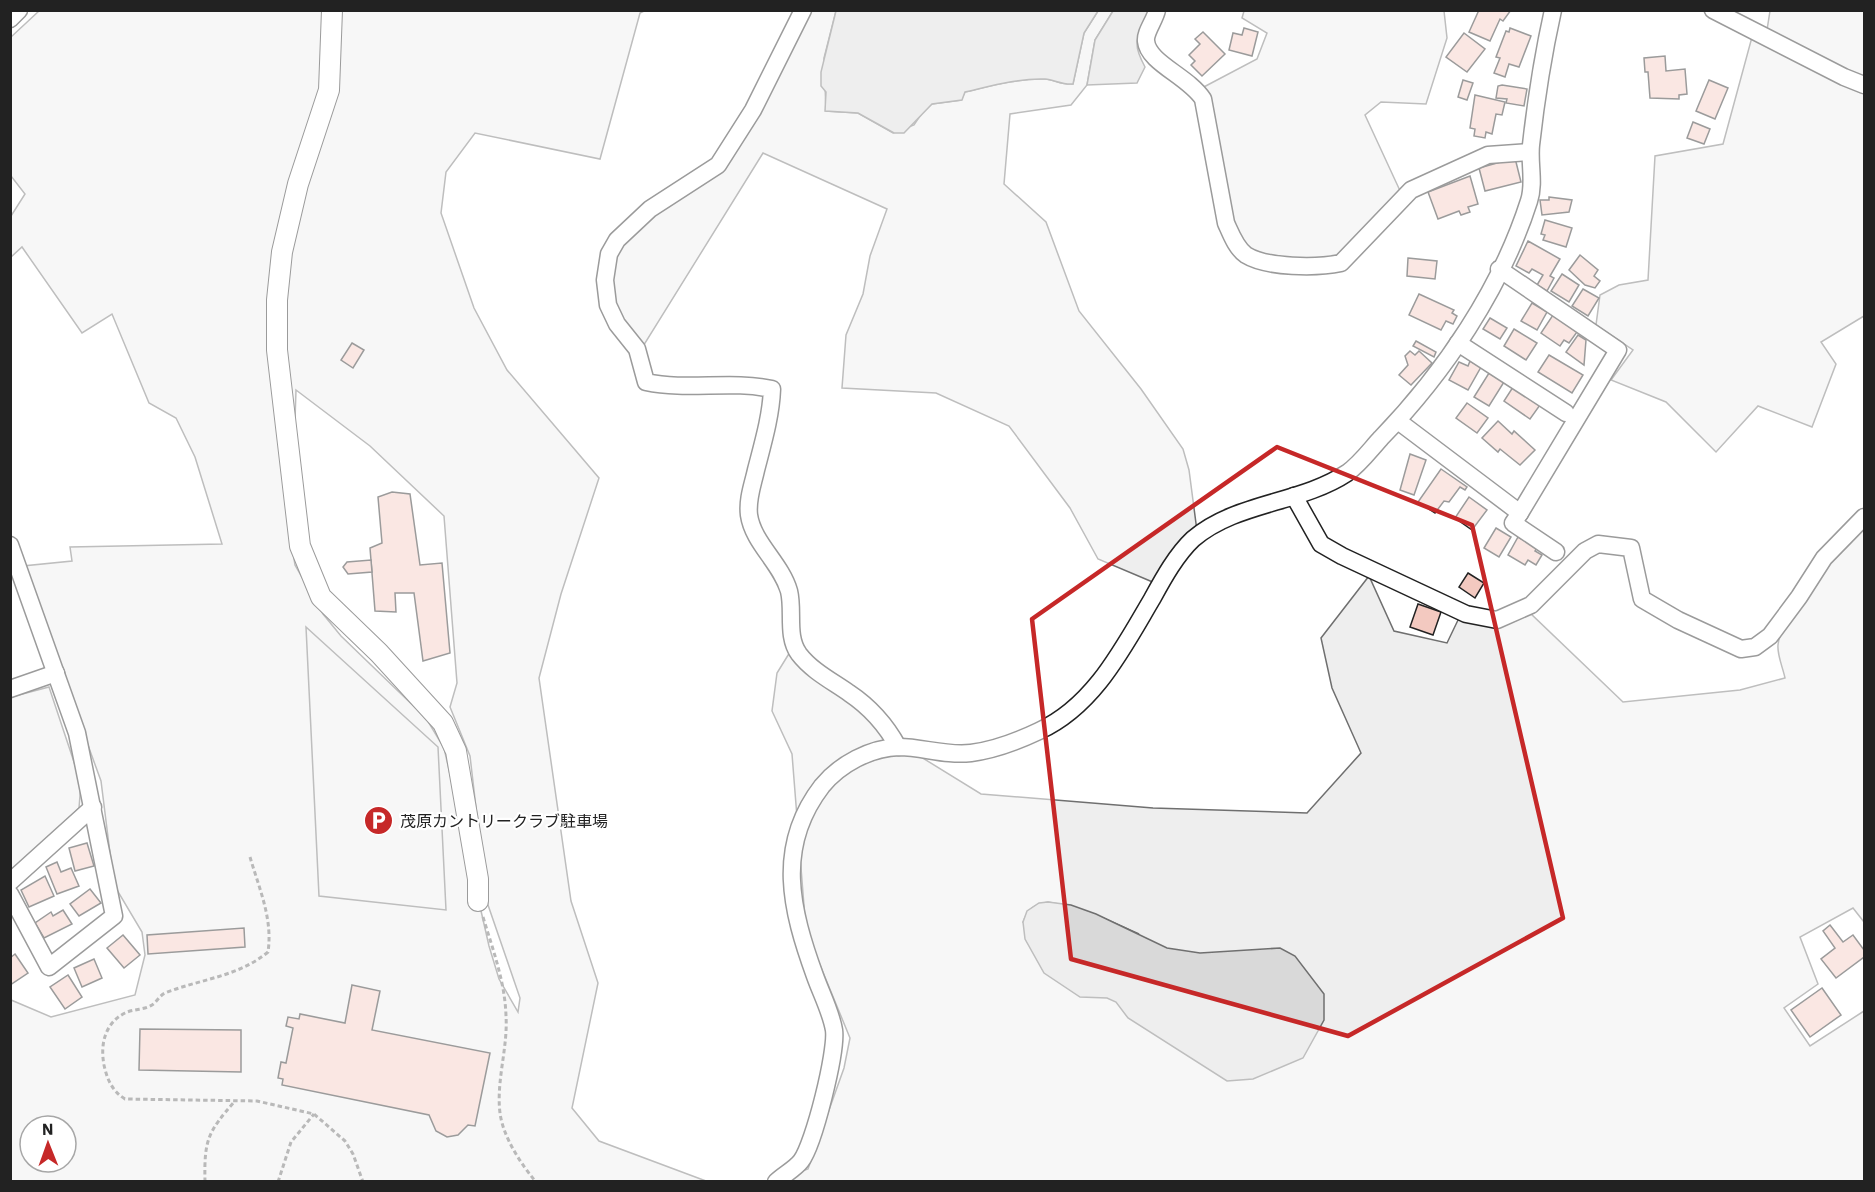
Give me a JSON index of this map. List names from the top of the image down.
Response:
{
  "places": {
    "parking": ["茂原カントリークラブ駐車場"]
  },
  "north": "top"
}
